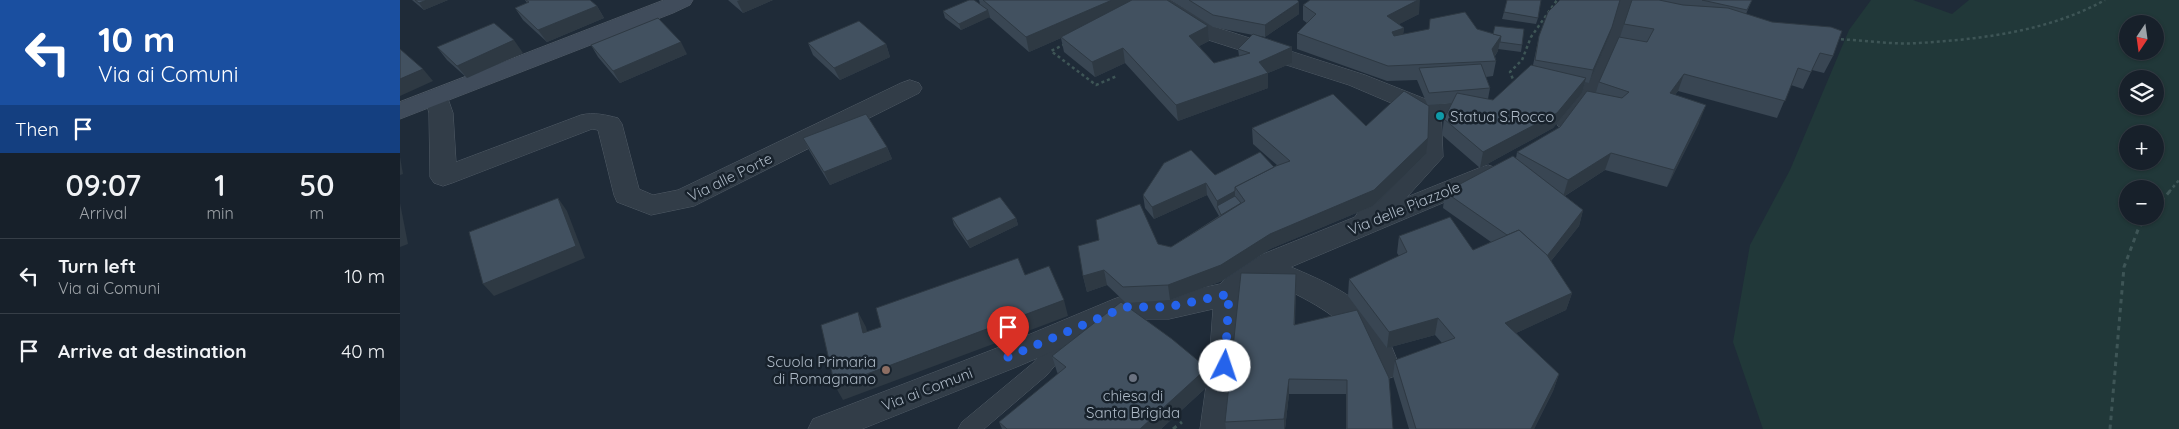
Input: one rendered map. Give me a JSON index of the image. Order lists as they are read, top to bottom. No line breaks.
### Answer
{"streets":{"street":["Via alle Porte","Via delle Piazzole","Via ai Comuni"]},"crossings":[["Via delle Piazzole","Via ai Comuni"]],"places":["Statua S.Rocco","Scuola Primaria di Romagnano","chiesa di Santa Brigida"],"north":"bottom","page":{"turn":["10 m","Via ai Comuni"],"map_buttons":["+","−"],"then":"Then","eta":["09:07","Arrival","1","min","50","m"],"list":[{"name":"Turn left","note":"Via ai Comuni","value":"10 m"},{"name":"Arrive at destination","value":"40 m"}]}}
